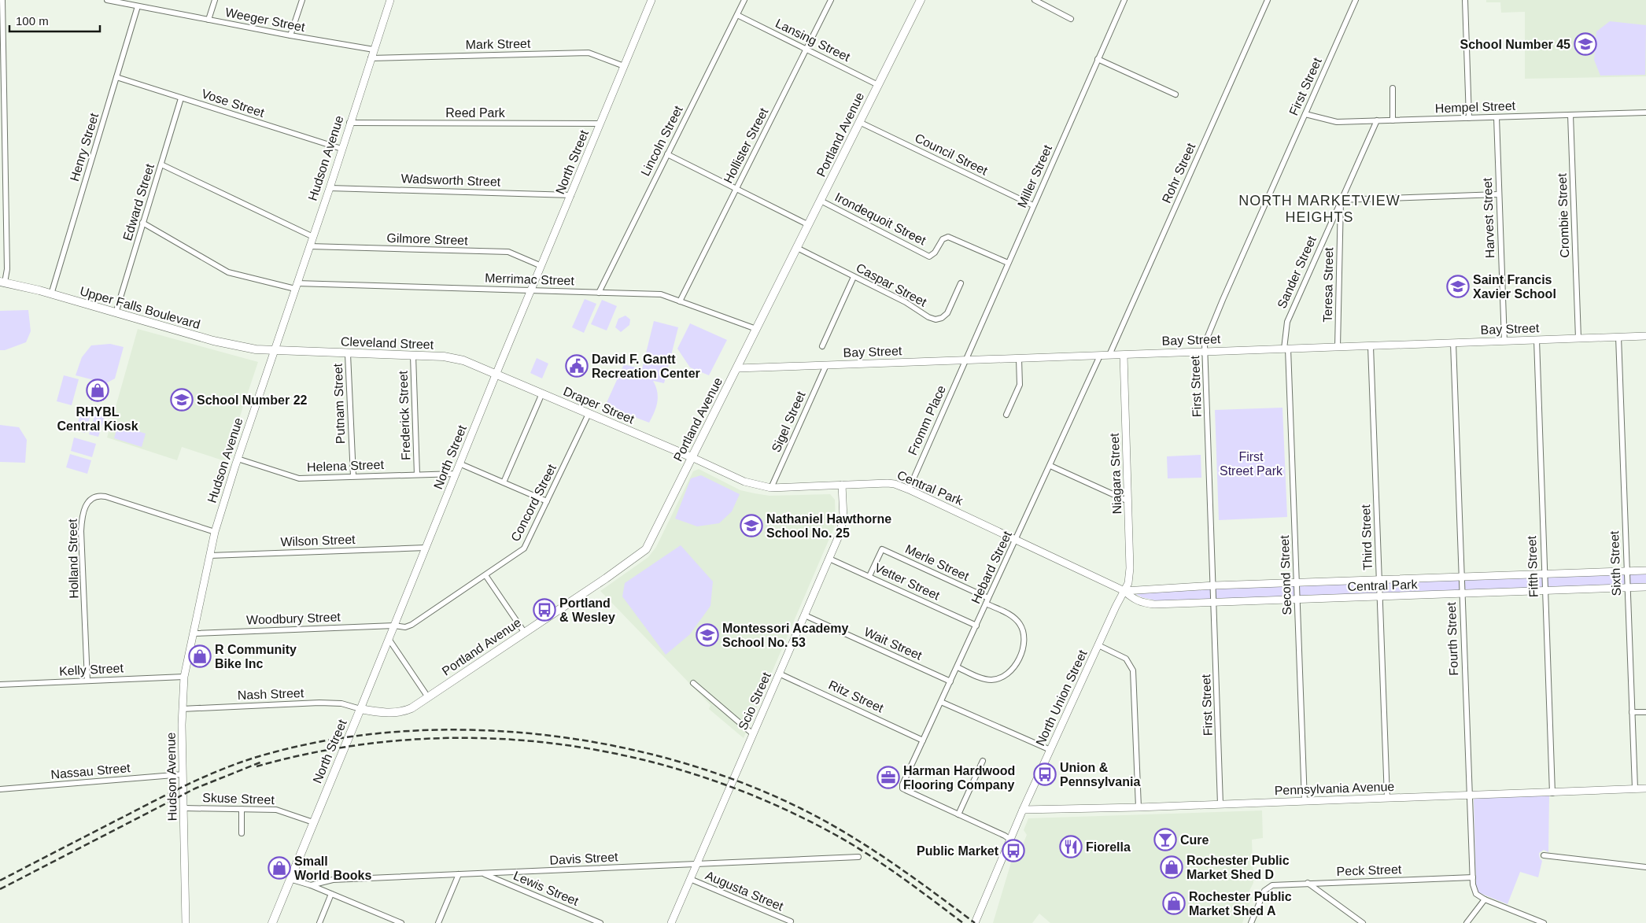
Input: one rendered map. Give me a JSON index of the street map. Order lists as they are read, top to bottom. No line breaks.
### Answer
{"streets":{"main road":["Portland Avenue","North Street","Upper Falls Boulevard","Cleveland Street","Draper Street"],"street":["Weeger Street","Lansing Street","Mark Street","First Street","Vose Street","Hempel Street","Reed Park","Lincoln Street","Hollister Street","Henry Street","Council Street","Hudson Avenue","Rohr Street","Miller Street","Wadsworth Street","Edward Street","Crombie Street","Harvest Street","Irondequoit Street","Gilmore Street","Sander Street","Merrimac Street","Caspar Street","Teresa Street","Bay Street","Putnam Street","Frederick Street","Fromm Place","Sigel Street","Helena Street","Niagara Street","Central Park","Concord Street","Third Street","Wilson Street","Holland Street","Merle Street","Sixth Street","Fifth Street","Hebard Street","Second Street","Vetter Street","Woodbury Street","Fourth Street","Wait Street","Kelly Street","Nash Street","Ritz Street","North Union Street","Scio Street","Nassau Street","Pennsylvania Avenue","Skuse Street","Davis Street","Peck Street","Lewis Street","Augusta Street"]},"crossings":[["Weeger Street","Henry Street"],["Weeger Street","Hudson Avenue"],["Lansing Street","Portland Avenue"],["Lansing Street","Lincoln Street"],["Lansing Street","Hollister Street"],["Mark Street","Hudson Avenue"],["Mark Street","North Street"],["First Street","Hempel Street"],["First Street","Bay Street"],["First Street","Central Park"],["First Street","Pennsylvania Avenue"],["Vose Street","Henry Street"],["Vose Street","Hudson Avenue"],["Vose Street","Edward Street"],["Hempel Street","Crombie Street"],["Hempel Street","Harvest Street"],["Hempel Street","Sander Street"],["Reed Park","Hudson Avenue"],["Reed Park","North Street"],["Portland Avenue","Council Street"],["Portland Avenue","North Street"],["Portland Avenue","Irondequoit Street"],["Portland Avenue","Merrimac Street"],["Portland Avenue","Caspar Street"],["Portland Avenue","Bay Street"],["Portland Avenue","Draper Street"],["Portland Avenue","Central Park"],["Portland Avenue","Nash Street"],["Lincoln Street","Merrimac Street"],["Hollister Street","Merrimac Street"],["Henry Street","Upper Falls Boulevard"],["Council Street","Miller Street"],["Hudson Avenue","Wadsworth Street"],["Hudson Avenue","Gilmore Street"],["Hudson Avenue","Merrimac Street"],["Hudson Avenue","Upper Falls Boulevard"],["Hudson Avenue","Cleveland Street"],["Hudson Avenue","Helena Street"],["Hudson Avenue","Wilson Street"],["Hudson Avenue","Holland Street"],["Hudson Avenue","Woodbury Street"],["Hudson Avenue","Kelly Street"],["Hudson Avenue","Nash Street"],["Hudson Avenue","Nassau Street"],["Hudson Avenue","Skuse Street"],["North Street","Wadsworth Street"],["North Street","Gilmore Street"],["North Street","Merrimac Street"],["North Street","Cleveland Street"],["North Street","Draper Street"],["North Street","Helena Street"],["North Street","Concord Street"],["North Street","Wilson Street"],["North Street","Woodbury Street"],["North Street","Nash Street"],["North Street","Skuse Street"],["Rohr Street","Bay Street"],["Miller Street","Irondequoit Street"],["Miller Street","Bay Street"],["Miller Street","Fromm Place"],["Edward Street","Merrimac Street"],["Edward Street","Upper Falls Boulevard"],["Crombie Street","Bay Street"],["Harvest Street","Bay Street"],["Sander Street","Teresa Street"],["Sander Street","Bay Street"],["Sander Street","Second Street"],["Teresa Street","Bay Street"],["Upper Falls Boulevard","Cleveland Street"],["Bay Street","Fromm Place"],["Bay Street","Sigel Street"],["Bay Street","Niagara Street"],["Bay Street","Third Street"],["Bay Street","Sixth Street"],["Bay Street","Fifth Street"],["Bay Street","Hebard Street"],["Bay Street","Second Street"],["Bay Street","Fourth Street"],["Cleveland Street","Putnam Street"],["Cleveland Street","Draper Street"],["Cleveland Street","Frederick Street"],["Putnam Street","Helena Street"],["Draper Street","Central Park"],["Draper Street","Concord Street"],["Frederick Street","Helena Street"],["Fromm Place","Central Park"],["Sigel Street","Central Park"],["Niagara Street","Central Park"],["Niagara Street","North Union Street"],["Central Park","Third Street"],["Central Park","Sixth Street"],["Central Park","Fifth Street"],["Central Park","Hebard Street"],["Central Park","Second Street"],["Central Park","Fourth Street"],["Central Park","North Union Street"],["Central Park","Scio Street"],["Concord Street","Woodbury Street"],["Third Street","Pennsylvania Avenue"],["Holland Street","Kelly Street"],["Merle Street","Hebard Street"],["Merle Street","Vetter Street"],["Sixth Street","Pennsylvania Avenue"],["Fifth Street","Pennsylvania Avenue"],["Hebard Street","Vetter Street"],["Hebard Street","Wait Street"],["Hebard Street","Ritz Street"],["Second Street","Pennsylvania Avenue"],["Vetter Street","Scio Street"],["Fourth Street","Pennsylvania Avenue"],["Fourth Street","Peck Street"],["Wait Street","Scio Street"],["Ritz Street","Scio Street"],["North Union Street","Pennsylvania Avenue"],["Scio Street","Davis Street"],["Scio Street","Augusta Street"],["Davis Street","Lewis Street"]],"districts":["NORTH MARKETVIEW HEIGHTS"],"parks":["First Street Park"],"places":{"school or university":["School Number 45","Saint Francis Xavier School","School Number 22","Nathaniel Hawthorne School No. 25","Montessori Academy School No. 53"],"public building":["David F. Gantt Recreation Center"],"shop":["RHYBL Central Kiosk","R Community Bike Inc","Rochester Public Market Shed D","Small World Books","Rochester Public Market Shed A"],"bus stop":["Portland & Wesley","Union & Pennsylvania","Public Market"],"office":["Harman Hardwood Flooring Company"],"bar":["Cure"],"restaurant":["Fiorella"]},"scale_bar":"100 m"}
